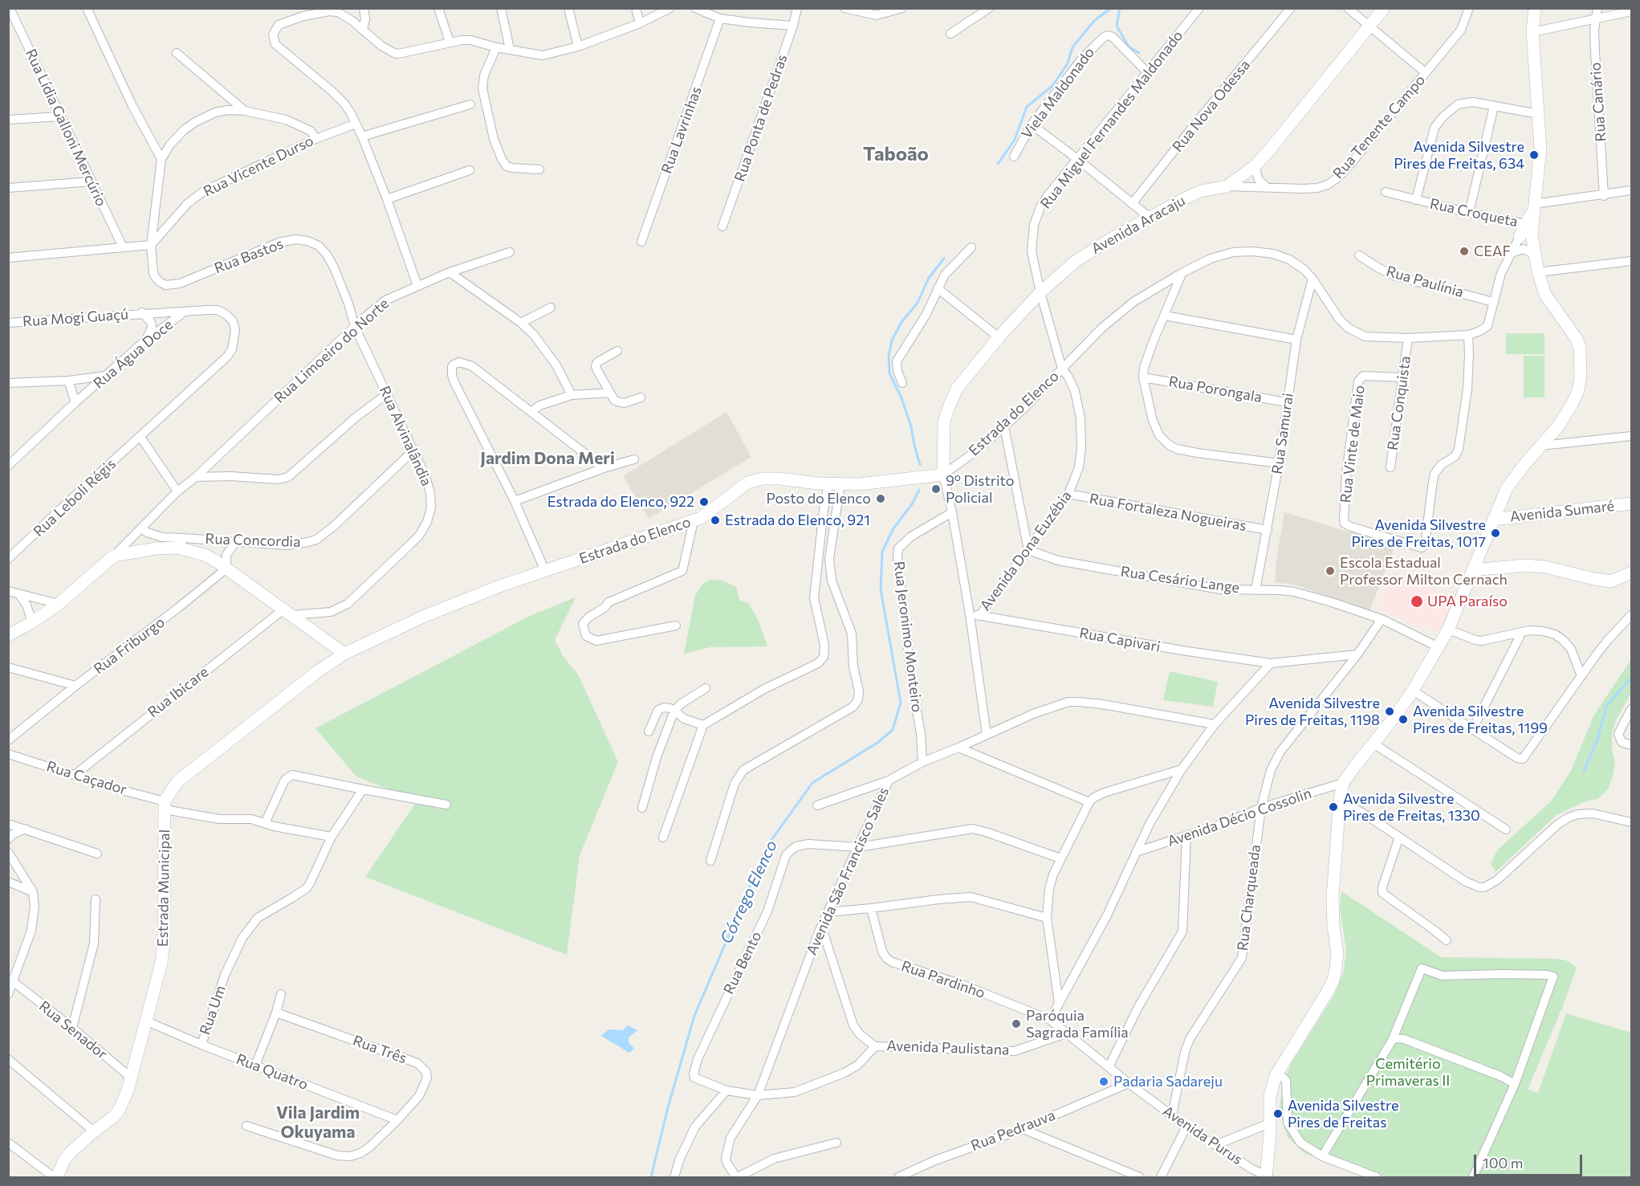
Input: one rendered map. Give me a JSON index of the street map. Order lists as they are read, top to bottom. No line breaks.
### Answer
{"streets":{"street":["Viela Maldonado","Rua Canário","Rua Nova Odessa","Rua Ponta de Pedras","Rua Miguel Fernandes Maldonado","Rua Tenente Campo","Rua Lídia Galloni Mercúrio","Rua Lavrinhas","Rua Vicente Durso","Rua Croqueta","Avenida Aracaju","Rua Bastos","Rua Paulínia","Rua Mogi Guaçú","Rua Limoeiro do Norte","Rua Água Doce","Rua Porongala","Rua Conquista","Estrada do Elenco","Rua Samurai","Rua Alvinalândia","Rua Vinte de Maio","Rua Leboli Régis","Avenida Sumaré","Rua Fortaleza Nogueiras","Rua Concordia","Avenida Dona Euzébia","Rua Cesário Lange","Rua Jeronimo Monteiro","Rua Capivari","Rua Friburgo","Rua Ibicare","Rua Caçador","Avenida Décio Cossolin","Avenida São Francisco Sales","Estrada Municipal","Rua Charqueada","Rua Bento","Rua Pardinho","Rua Um","Rua Senador","Avenida Paulistana","Rua Três","Rua Quatro","Rua Pedrauva","Avenida Purus"]},"crossings":[["Viela Maldonado","Rua Miguel Fernandes Maldonado"],["Rua Miguel Fernandes Maldonado","Avenida Aracaju"],["Rua Miguel Fernandes Maldonado","Avenida Dona Euzébia"],["Rua Tenente Campo","Avenida Aracaju"],["Rua Vicente Durso","Rua Bastos"],["Rua Croqueta","Estrada do Elenco"],["Avenida Aracaju","Estrada do Elenco"],["Avenida Aracaju","Avenida Dona Euzébia"],["Rua Bastos","Rua Limoeiro do Norte"],["Rua Bastos","Rua Alvinalândia"],["Rua Paulínia","Estrada do Elenco"],["Rua Mogi Guaçú","Rua Água Doce"],["Rua Limoeiro do Norte","Rua Alvinalândia"],["Rua Água Doce","Rua Leboli Régis"],["Rua Porongala","Rua Samurai"],["Rua Conquista","Estrada do Elenco"],["Rua Conquista","Rua Vinte de Maio"],["Estrada do Elenco","Rua Samurai"],["Estrada do Elenco","Rua Vinte de Maio"],["Estrada do Elenco","Avenida Dona Euzébia"],["Rua Samurai","Rua Fortaleza Nogueiras"],["Rua Samurai","Rua Cesário Lange"],["Rua Alvinalândia","Rua Concordia"],["Rua Alvinalândia","Rua Ibicare"],["Rua Fortaleza Nogueiras","Avenida Dona Euzébia"],["Avenida Dona Euzébia","Rua Cesário Lange"],["Avenida Dona Euzébia","Rua Capivari"],["Rua Cesário Lange","Rua Charqueada"],["Rua Jeronimo Monteiro","Avenida São Francisco Sales"],["Rua Capivari","Rua Charqueada"],["Rua Ibicare","Rua Caçador"],["Rua Caçador","Estrada Municipal"],["Rua Caçador","Rua Um"],["Avenida Décio Cossolin","Rua Charqueada"],["Avenida São Francisco Sales","Rua Bento"],["Avenida São Francisco Sales","Avenida Paulistana"],["Estrada Municipal","Rua Senador"],["Estrada Municipal","Rua Quatro"],["Rua Charqueada","Avenida Purus"],["Rua Bento","Avenida Paulistana"],["Rua Pardinho","Avenida Purus"],["Rua Um","Rua Quatro"],["Avenida Paulistana","Avenida Purus"],["Rua Três","Rua Quatro"],["Rua Pedrauva","Avenida Purus"]],"districts":["Taboão","Jardim Dona Meri","Vila Jardim Okuyama"],"water":["Córrego Elenco"],"parks":["Cemitério Primaveras II"],"places":["Avenida Silvestre Pires de Freitas, 634","CEAF","9º Distrito Policial","Posto do Elenco","Estrada do Elenco, 922","Estrada do Elenco, 921","Avenida Silvestre Pires de Freitas, 1017","Escola Estadual Professor Milton Cernach","UPA Paraíso","Avenida Silvestre Pires de Freitas, 1198","Avenida Silvestre Pires de Freitas, 1199","Avenida Silvestre Pires de Freitas, 1330","Paróquia Sagrada Família","Padaria Sadareju","Avenida Silvestre Pires de Freitas"],"scale_bar":"100 m"}
